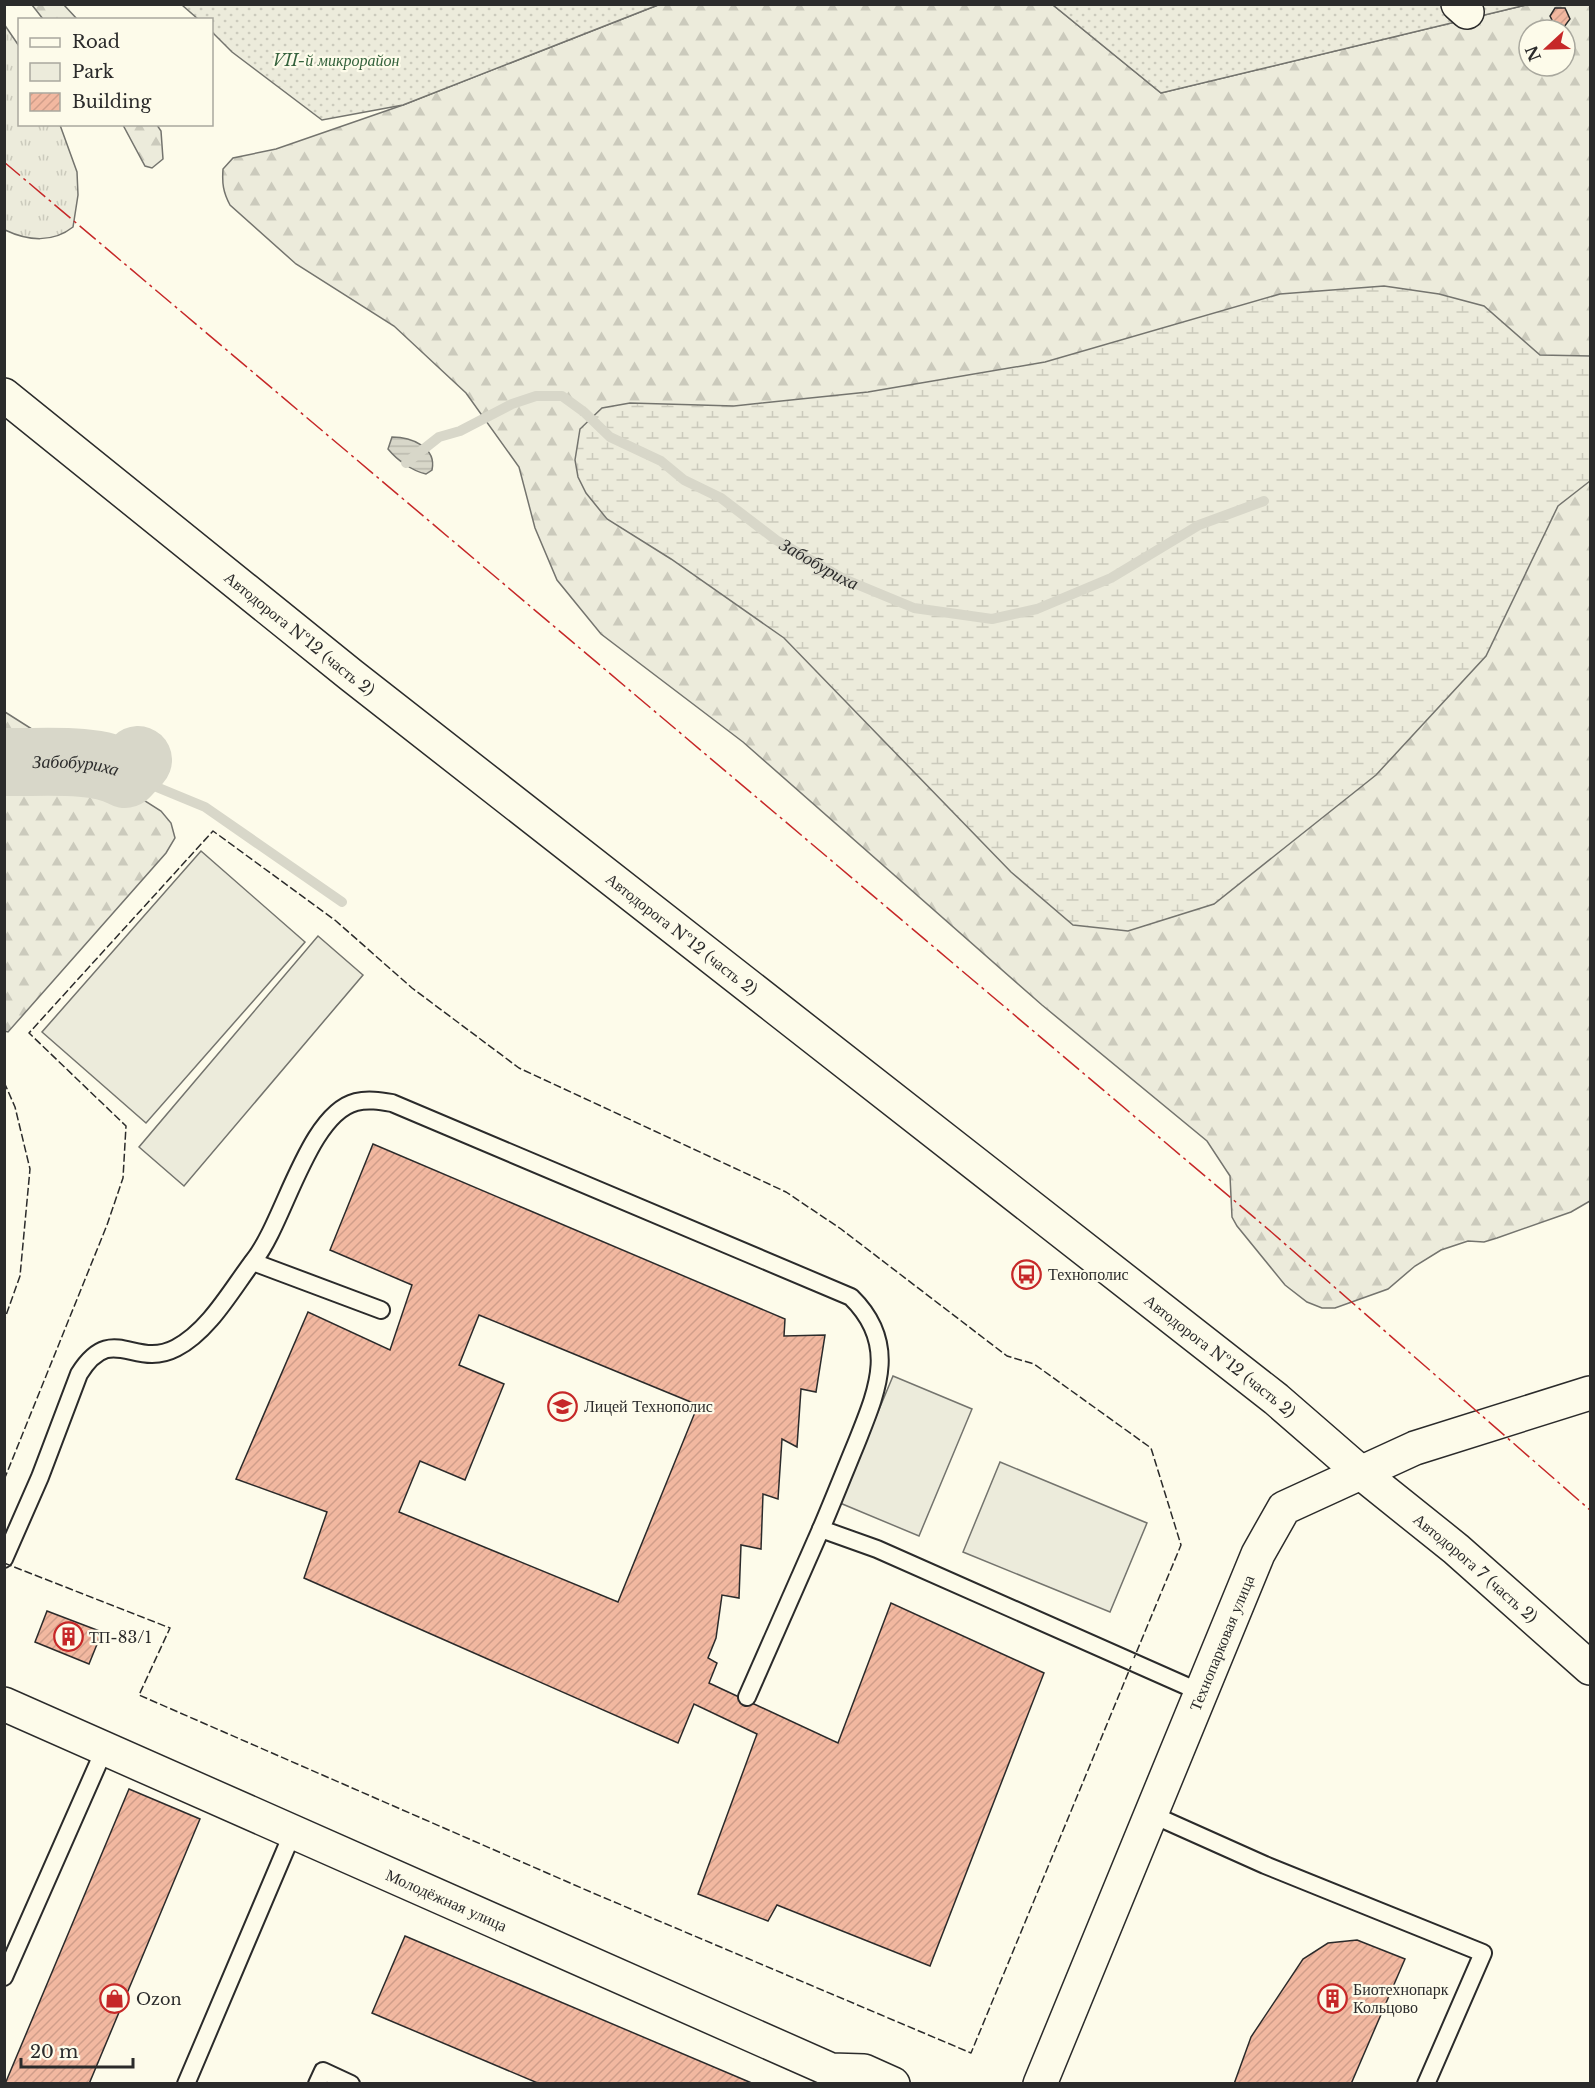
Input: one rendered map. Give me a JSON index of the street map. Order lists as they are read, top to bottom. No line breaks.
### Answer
{"streets":{"street":["Автодорога №12 (часть 2)","Автодорога 7 (часть 2)","Технопарковая улица","Молодёжная улица"]},"crossings":[["Автодорога №12 (часть 2)","Автодорога 7 (часть 2)"],["Автодорога №12 (часть 2)","Технопарковая улица"],["Автодорога 7 (часть 2)","Технопарковая улица"]],"water":["Забобуриха"],"parks":["VII-й микрорайон"],"places":{"bus stop":["Технополис"],"school or university":["Лицей Технополис"],"building":["ТП-83/1","Биотехнопарк Кольцово"],"shop":["Ozon"]},"legend":["Road","Park","Building"],"scale_bar":"20 m","north":"left"}
